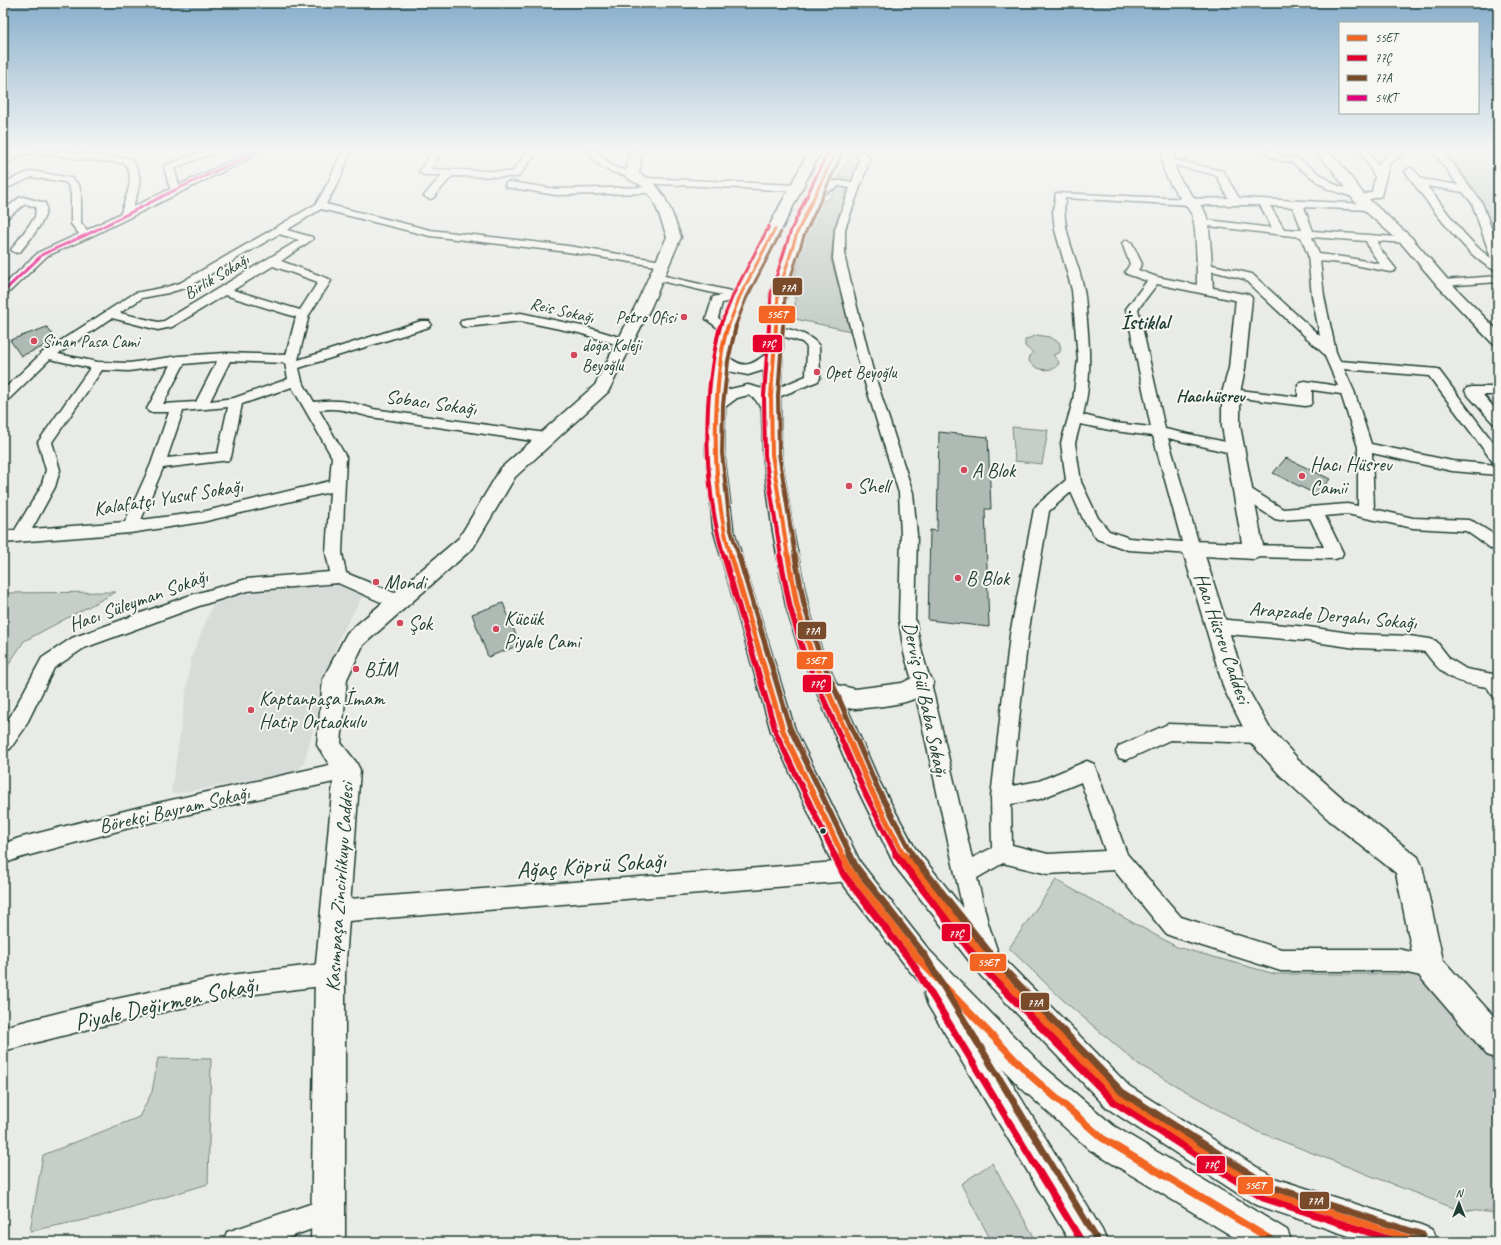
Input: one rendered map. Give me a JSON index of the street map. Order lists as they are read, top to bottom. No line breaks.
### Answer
{"streets":{"main road":["Hacı Hüsrev Caddesi","Kasımpaşa Zincirlikuyu Caddesi"],"street":["Birlik Sokağı","Reis Sokağı","Sobacı Sokağı","Kalafatçı Yusuf Sokağı","Hacı Süleyman Sokağı","Arapzade Dergahı Sokağı","Derviş Gül Baba Sokağı","Börekçi Bayram Sokağı","Ağaç Köprü Sokağı","Piyale Değirmen Sokağı"]},"crossings":[["Reis Sokağı","Kasımpaşa Zincirlikuyu Caddesi"],["Sobacı Sokağı","Kasımpaşa Zincirlikuyu Caddesi"],["Arapzade Dergahı Sokağı","Hacı Hüsrev Caddesi"],["Börekçi Bayram Sokağı","Kasımpaşa Zincirlikuyu Caddesi"],["Ağaç Köprü Sokağı","Kasımpaşa Zincirlikuyu Caddesi"],["Kasımpaşa Zincirlikuyu Caddesi","Piyale Değirmen Sokağı"]],"districts":["İstiklal","Hacıhüsrev"],"places":["Petro Ofisi","Sinan Pasa Cami","doğa Koleji Beyoğlu","Opet Beyoğlu","A Blok","Hacı Hüsrev Camii","Shell","B Blok","Mondi","Şok","Kücük Piyale Cami","BİM","Kaptanpaşa İmam Hatip Ortaokulu"],"lines":["transit line 55ET","transit line 77Ç","transit line 77A","transit line 54KT"],"legend":["55ET","77Ç","77A","54KT"],"north":"top"}
